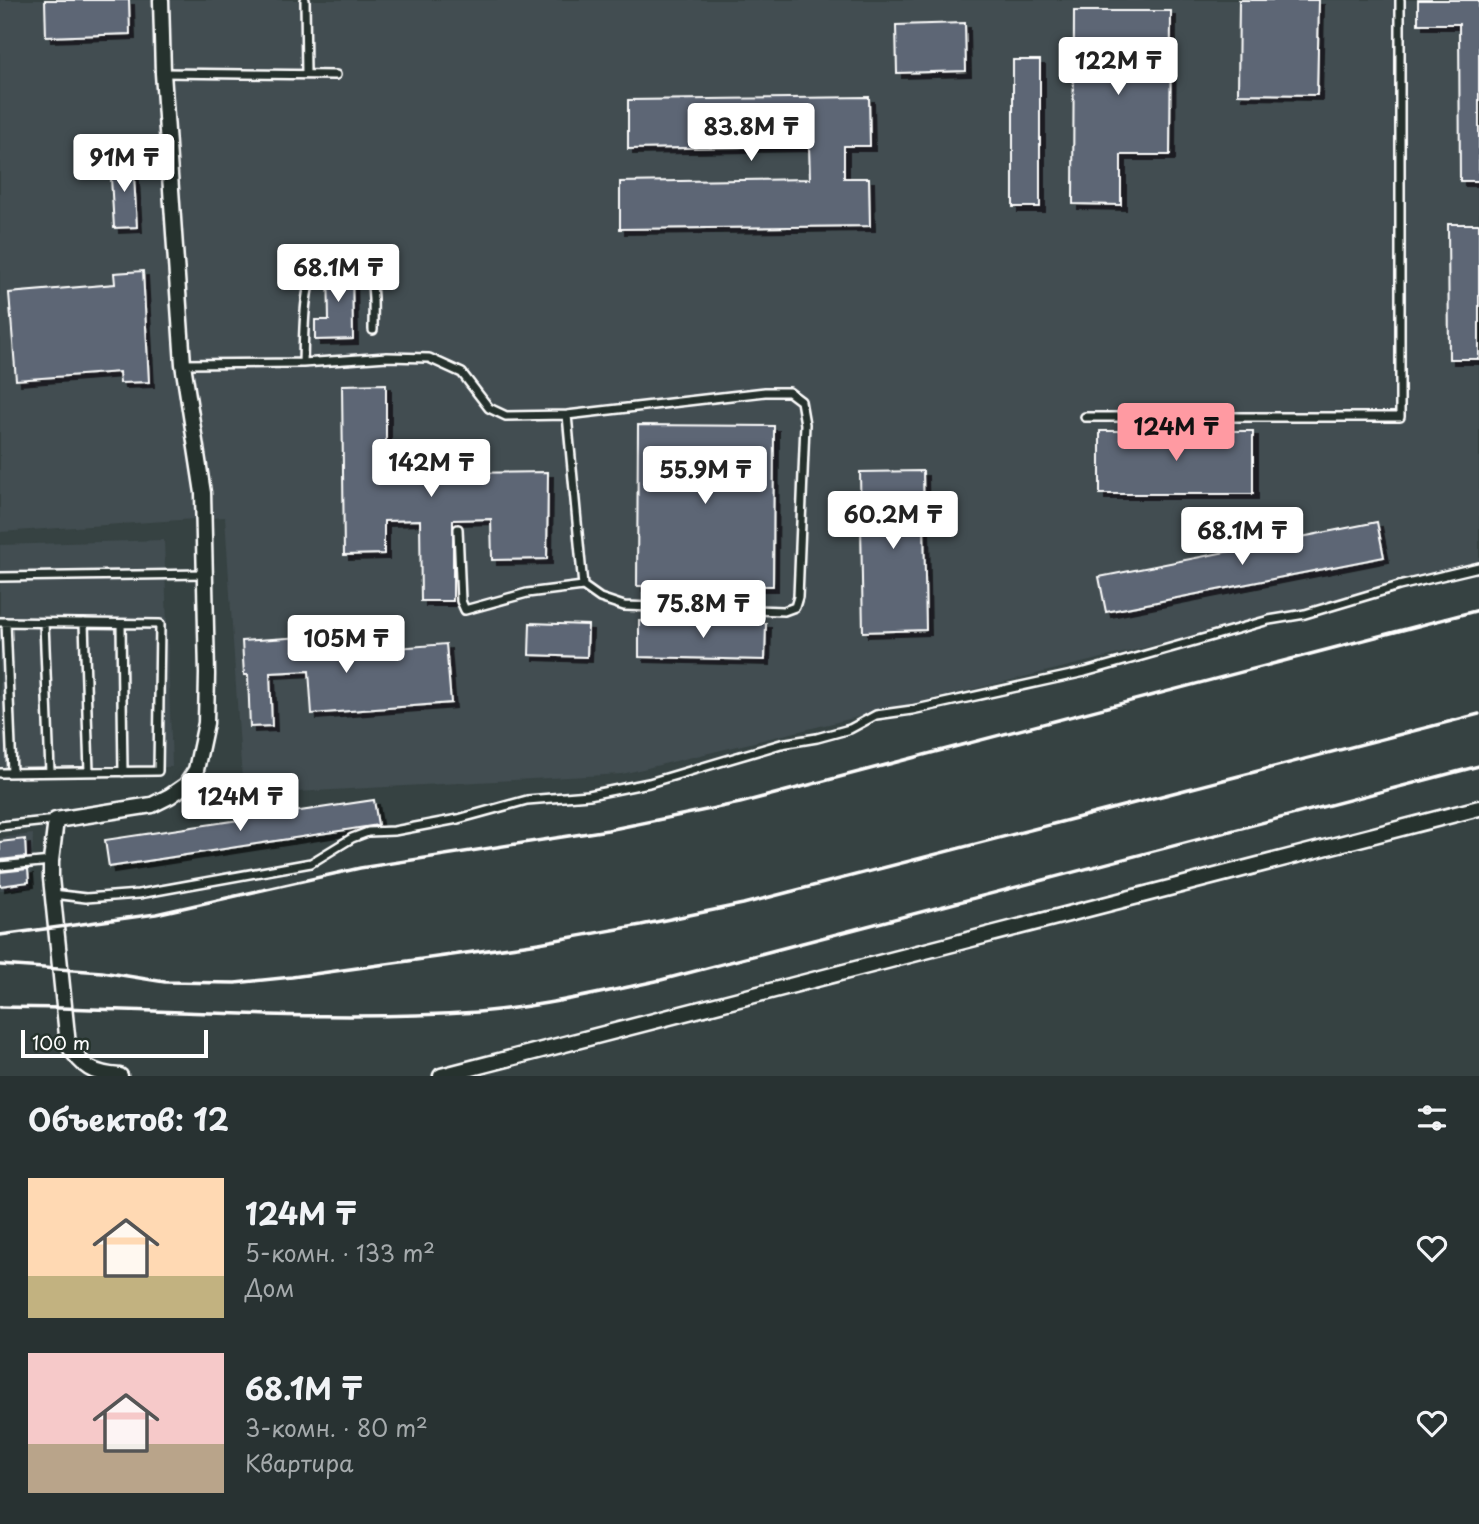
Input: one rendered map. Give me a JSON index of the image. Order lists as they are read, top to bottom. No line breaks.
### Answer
{"scale_bar":"100 m","page":{"price":["122M ₸","83.8M ₸","91M ₸","68.1M ₸","124M ₸","142M ₸","55.9M ₸","60.2M ₸","68.1M ₸","75.8M ₸","105M ₸","124M ₸"],"scale":"100 m","heading":"Объектов: 12","list":[{"name":"124M ₸","note":"5-комн. · 133 m² · Дом"},{"name":"68.1M ₸","note":"3-комн. · 80 m² · Квартира"}]}}
